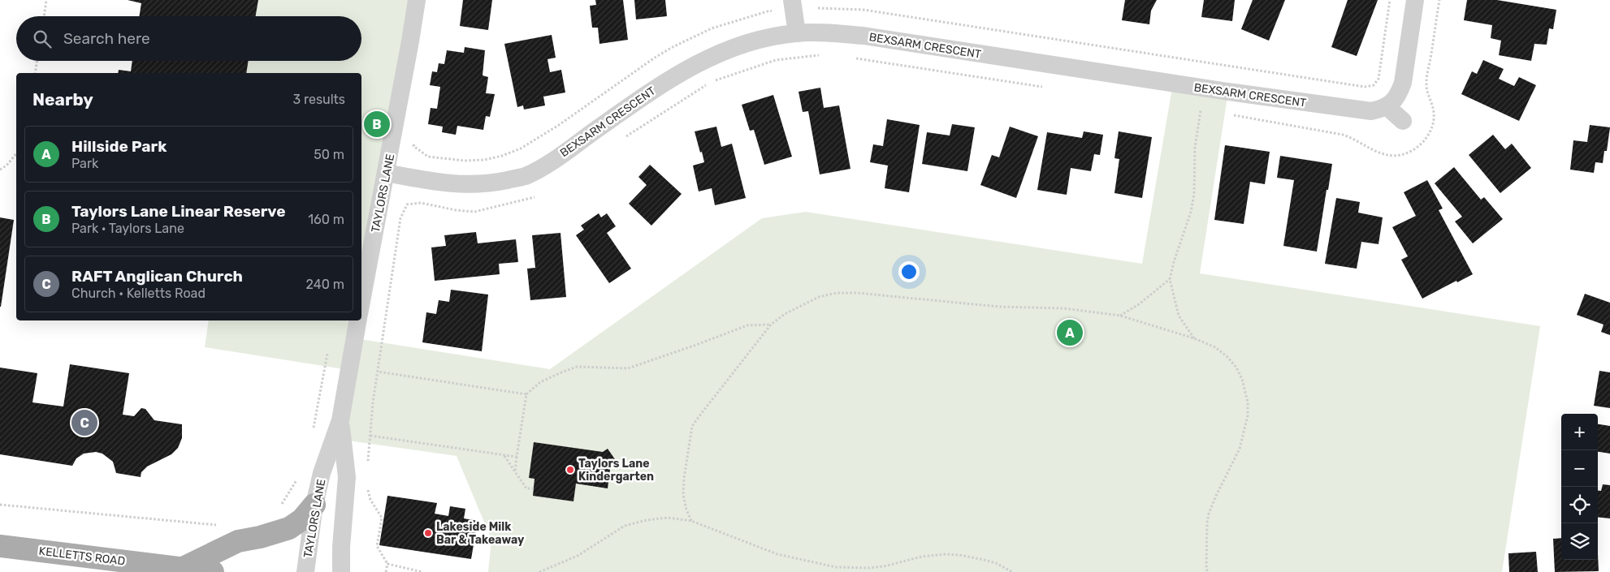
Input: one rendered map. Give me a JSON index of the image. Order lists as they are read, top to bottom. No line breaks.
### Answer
{"streets":{"main road":["KELLETTS ROAD"],"street":["BEXSARM CRESCENT","TAYLORS LANE"]},"crossings":[["BEXSARM CRESCENT","TAYLORS LANE"]],"places":["Taylors Lane Kindergarten","Lakeside Milk Bar & Takeaway"],"page":{"search":"Search here","heading":["Nearby","3 results"],"pins":["B","A","C"],"list":[{"mark":"A","name":"Hillside Park","note":"Park","value":"50 m"},{"mark":"B","name":"Taylors Lane Linear Reserve","note":"Park · Taylors Lane","value":"160 m"},{"mark":"C","name":"RAFT Anglican Church","note":"Church · Kelletts Road","value":"240 m"}],"map_buttons":["+","−"]}}
